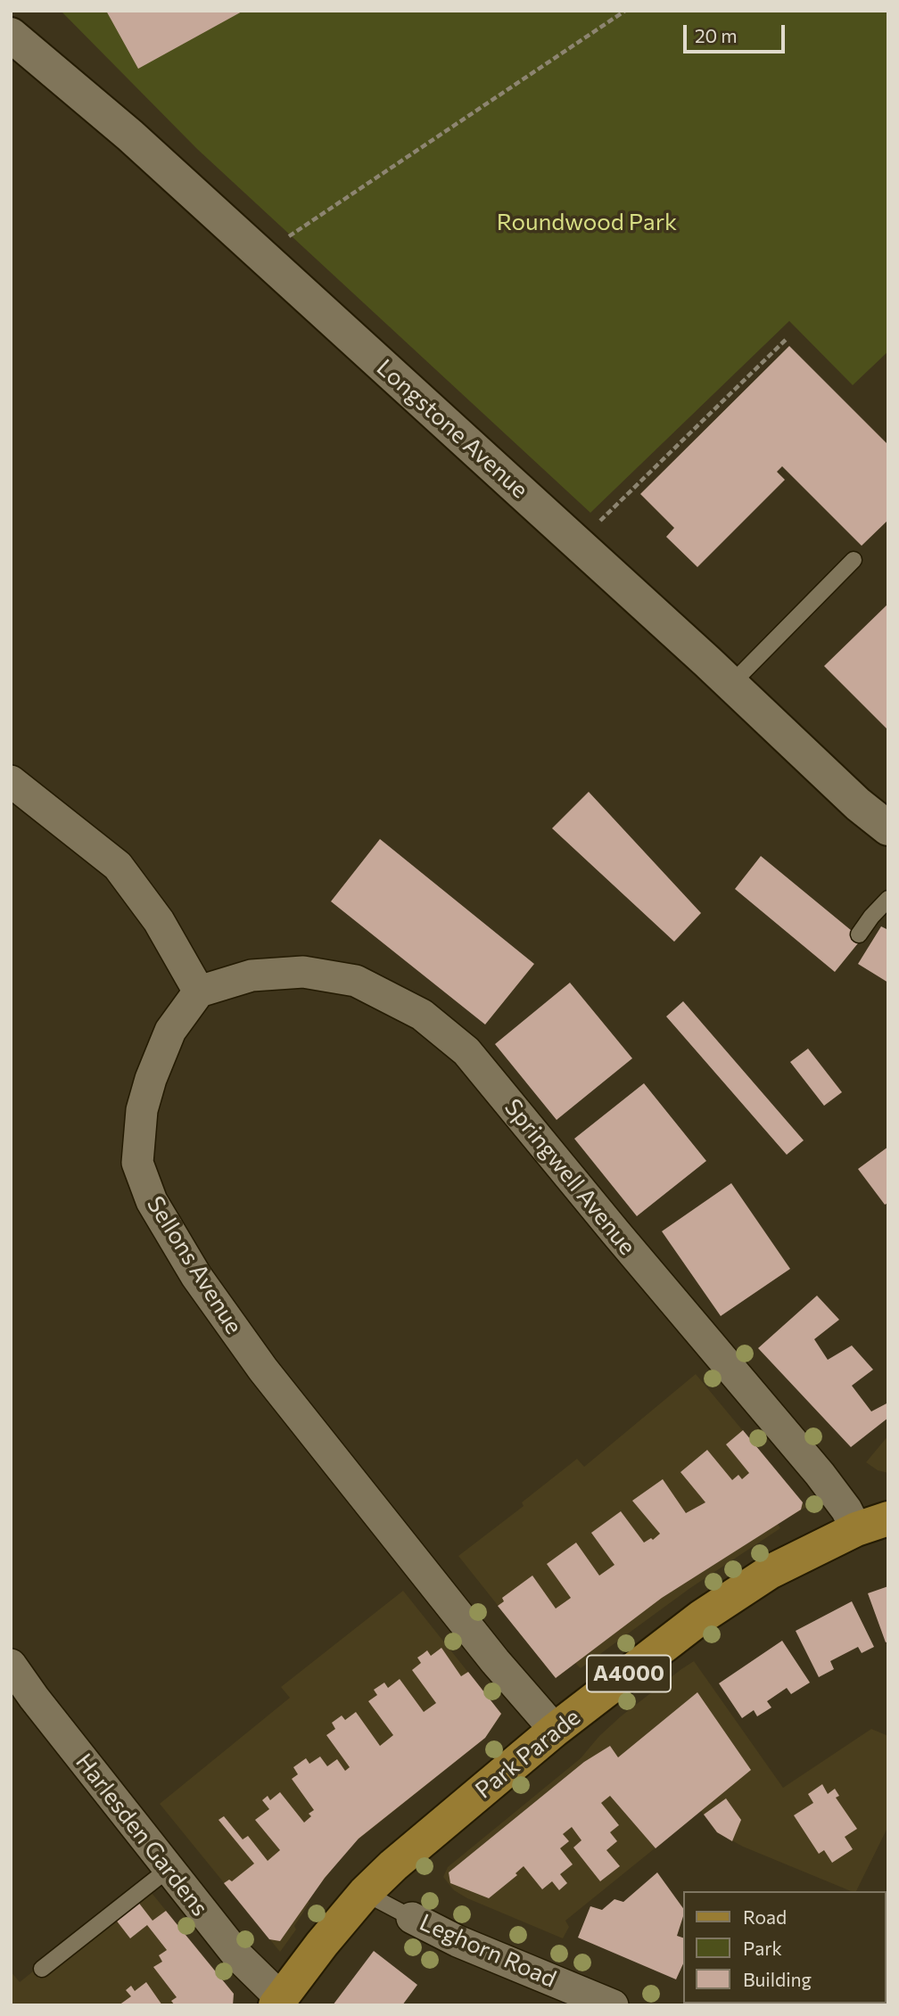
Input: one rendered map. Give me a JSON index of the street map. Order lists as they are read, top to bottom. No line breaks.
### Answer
{"streets":{"main road":["A4000","Park Parade"],"street":["Longstone Avenue","Springwell Avenue","Sellons Avenue","Harlesden Gardens","Leghorn Road"]},"crossings":[["Springwell Avenue","Sellons Avenue"],["Springwell Avenue","Park Parade"],["Sellons Avenue","Park Parade"],["Park Parade","Harlesden Gardens"],["Park Parade","Leghorn Road"]],"parks":["Roundwood Park"],"legend":["Road","Park","Building"],"scale_bar":"20 m"}
